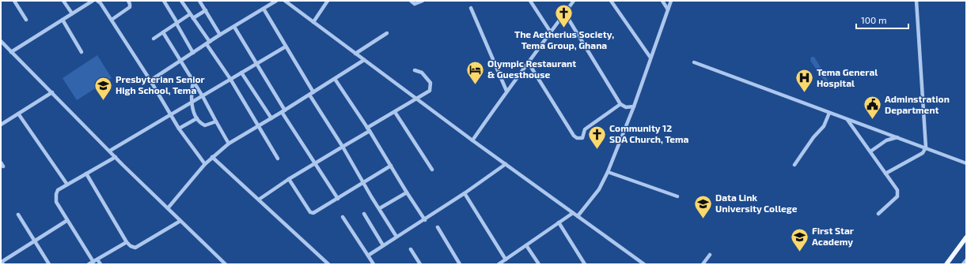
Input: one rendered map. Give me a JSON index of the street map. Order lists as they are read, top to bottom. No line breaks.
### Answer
{"places":{"church":["The Aetherius Society, Tema Group, Ghana","Community 12 SDA Church, Tema"],"hotel":["Olympic Restaurant & Guesthouse"],"hospital":["Tema General Hospital"],"school or university":["Presbyterian Senior High School, Tema","Data Link University College","First Star Academy"],"public building":["Adminstration Department"]},"scale_bar":"100 m"}
